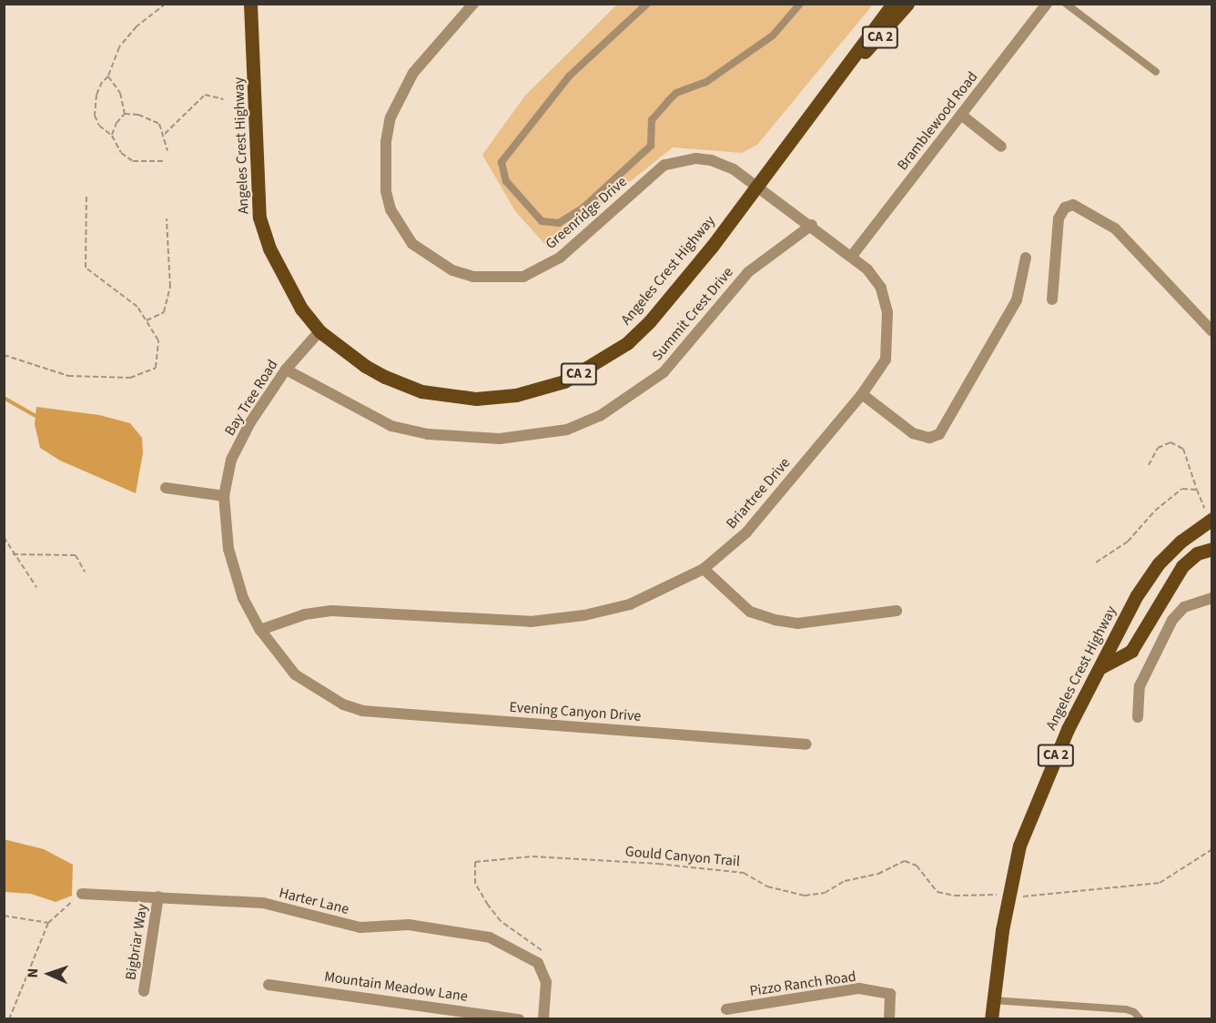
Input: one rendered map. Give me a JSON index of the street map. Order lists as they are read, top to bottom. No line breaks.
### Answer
{"streets":{"main road":["CA 2","Angeles Crest Highway"],"street":["Bramblewood Road","Greenridge Drive","Summit Crest Drive","Bay Tree Road","Briartree Drive","Evening Canyon Drive","Harter Lane","Bigbriar Way","Pizzo Ranch Road","Mountain Meadow Lane"],"path":["Gould Canyon Trail"]},"crossings":[["Bramblewood Road","Briartree Drive"],["Angeles Crest Highway","Greenridge Drive"],["Angeles Crest Highway","Bay Tree Road"],["Angeles Crest Highway","Briartree Drive"],["Greenridge Drive","Briartree Drive"],["Summit Crest Drive","Bay Tree Road"],["Summit Crest Drive","Briartree Drive"],["Bay Tree Road","Briartree Drive"],["Bay Tree Road","Evening Canyon Drive"],["Gould Canyon Trail","Harter Lane"],["Harter Lane","Bigbriar Way"]],"north":"left"}
